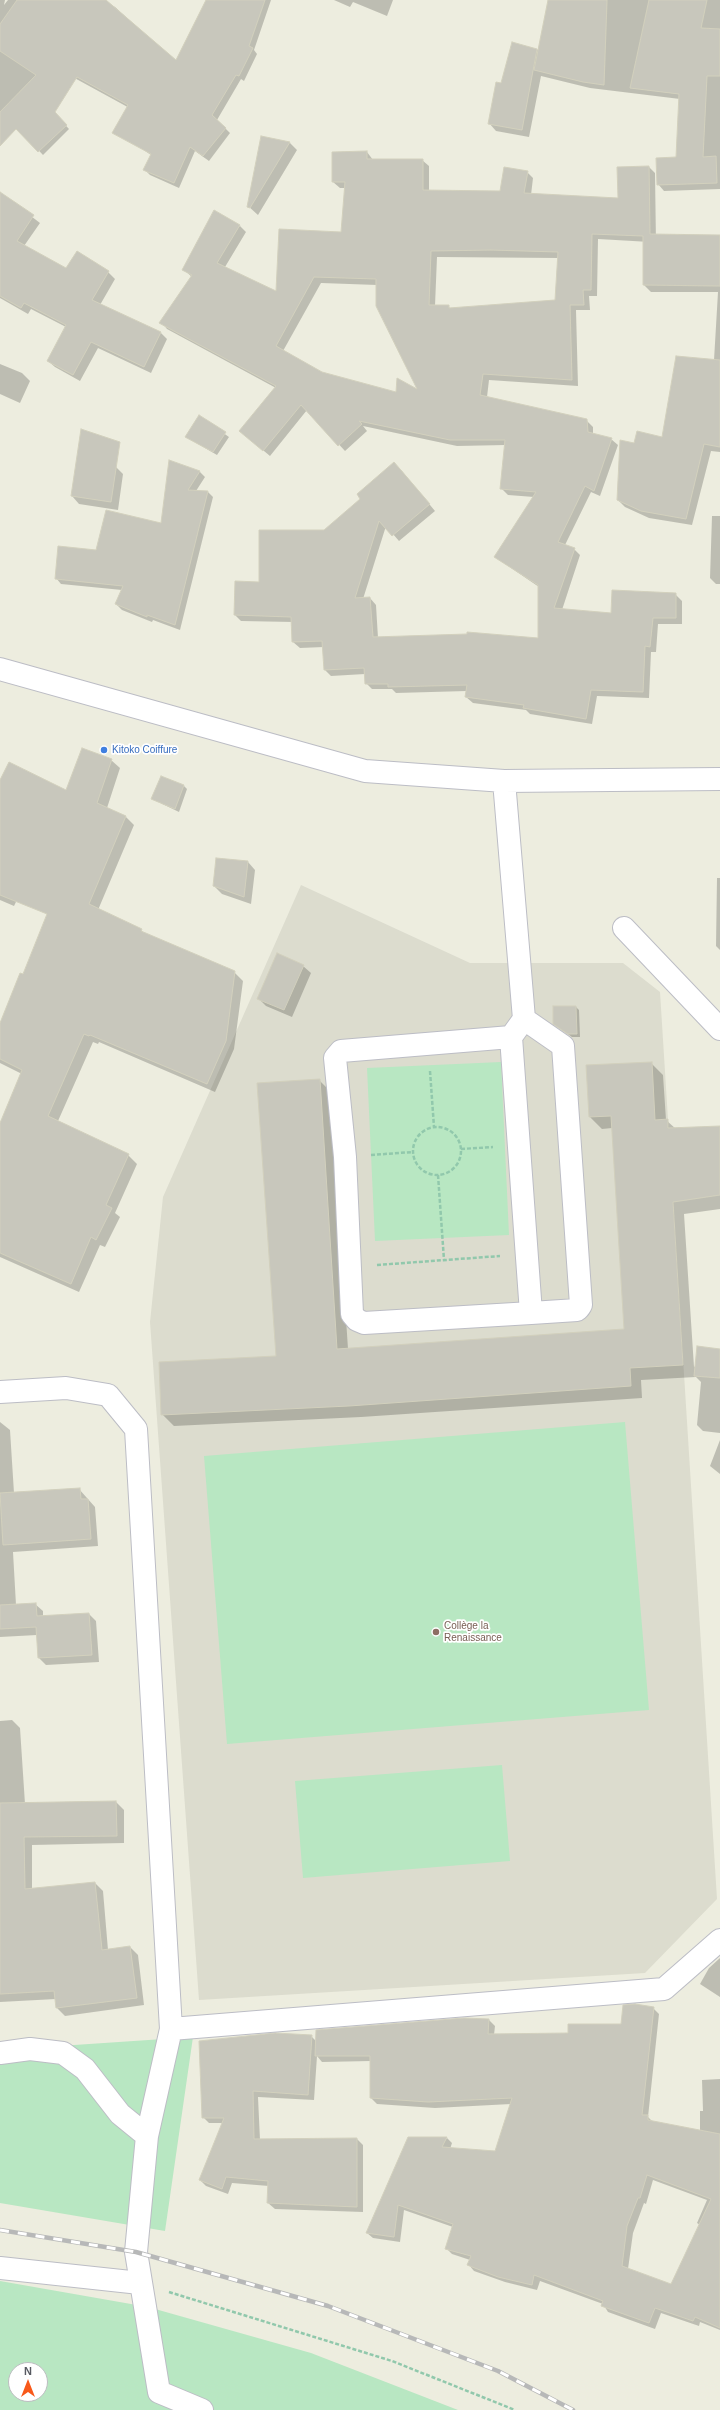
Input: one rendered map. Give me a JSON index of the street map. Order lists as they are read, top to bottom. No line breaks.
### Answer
{"places":["Kitoko Coiffure","Collège la Renaissance"],"north":"top"}
